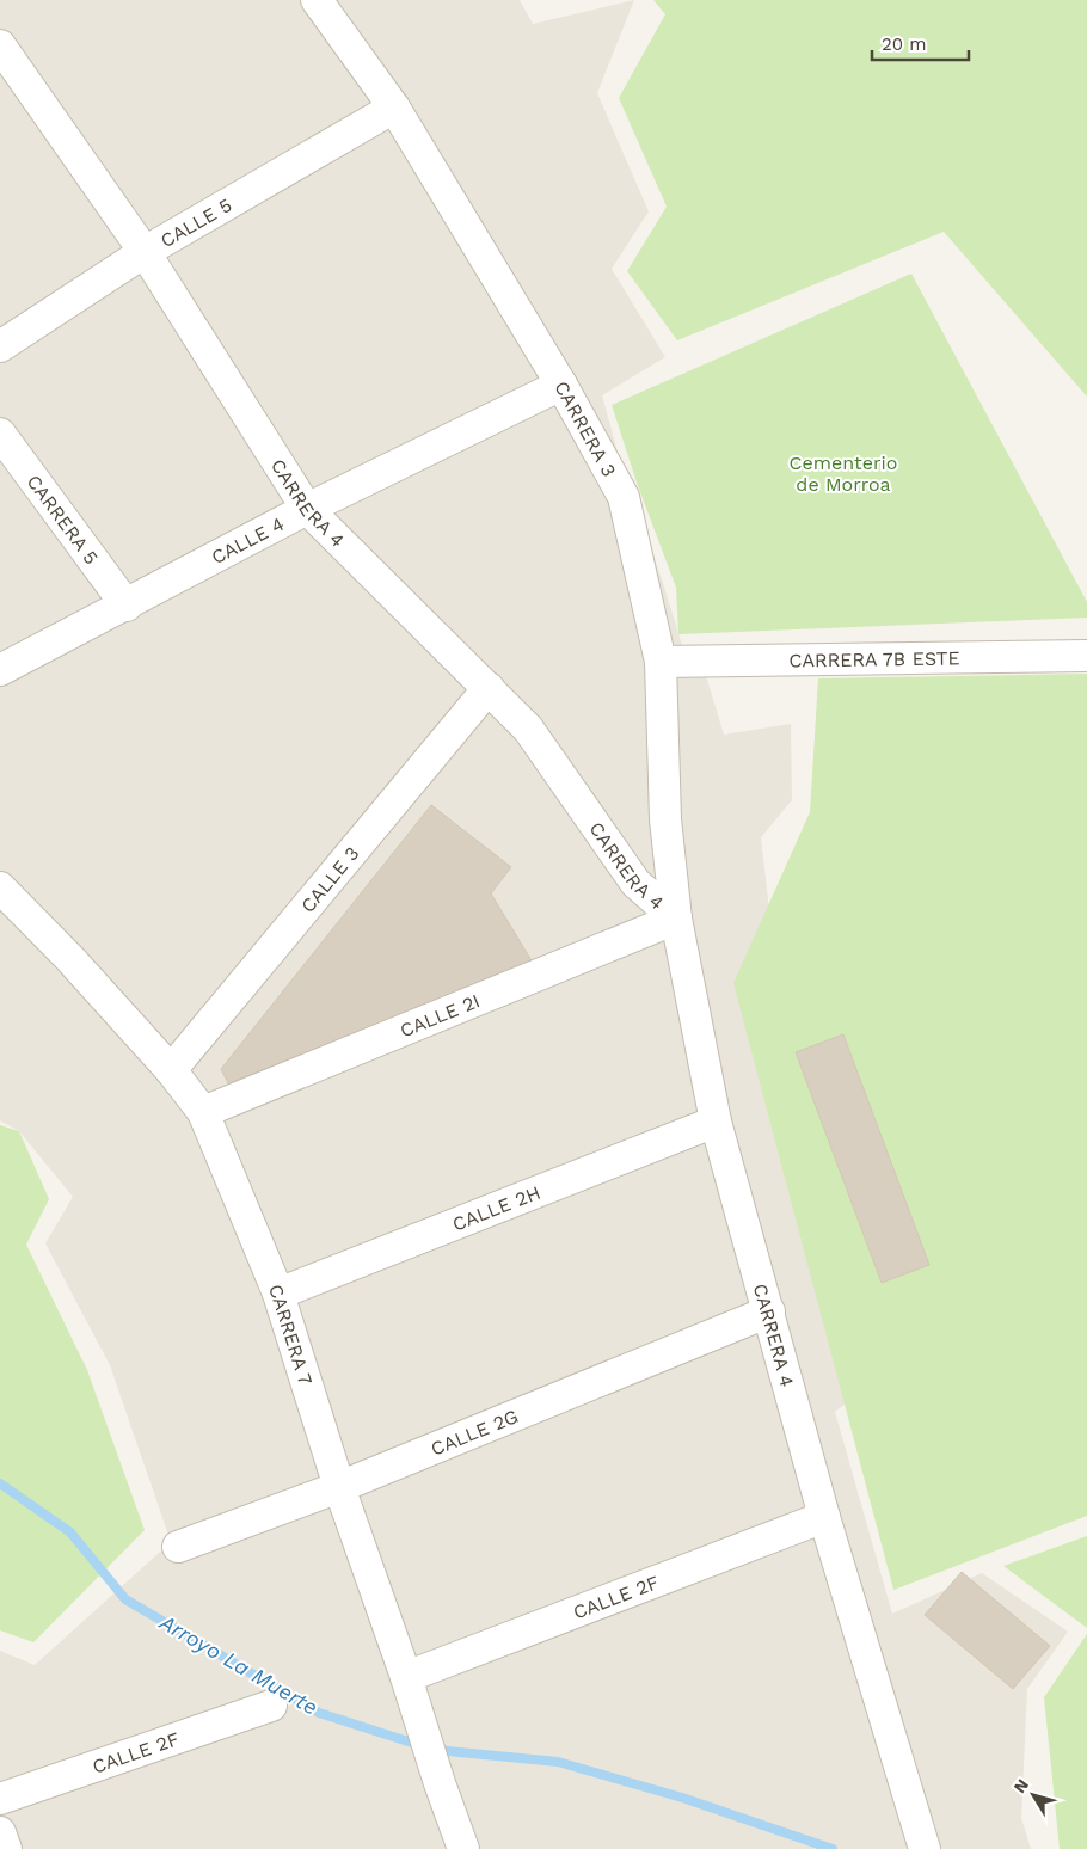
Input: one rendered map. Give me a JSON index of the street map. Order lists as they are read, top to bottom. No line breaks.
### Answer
{"streets":{"street":["CALLE 5","CARRERA 3","CARRERA 4","CARRERA 5","CALLE 4","CARRERA 7B ESTE","CALLE 3","CALLE 2I","CALLE 2H","CARRERA 7","CALLE 2G","CALLE 2F"]},"crossings":[["CALLE 5","CARRERA 3"],["CALLE 5","CARRERA 4"],["CARRERA 3","CARRERA 4"],["CARRERA 3","CALLE 4"],["CARRERA 3","CARRERA 7B ESTE"],["CARRERA 3","CALLE 2I"],["CARRERA 4","CALLE 4"],["CARRERA 4","CALLE 3"],["CARRERA 4","CALLE 2I"],["CARRERA 4","CALLE 2H"],["CARRERA 4","CALLE 2G"],["CARRERA 4","CALLE 2F"],["CARRERA 5","CALLE 4"],["CALLE 3","CARRERA 7"],["CALLE 2I","CARRERA 7"],["CALLE 2H","CARRERA 7"],["CARRERA 7","CALLE 2G"],["CARRERA 7","CALLE 2F"]],"water":["Arroyo La Muerte"],"parks":["Cementerio de Morroa"],"scale_bar":"20 m","north":"top left"}
